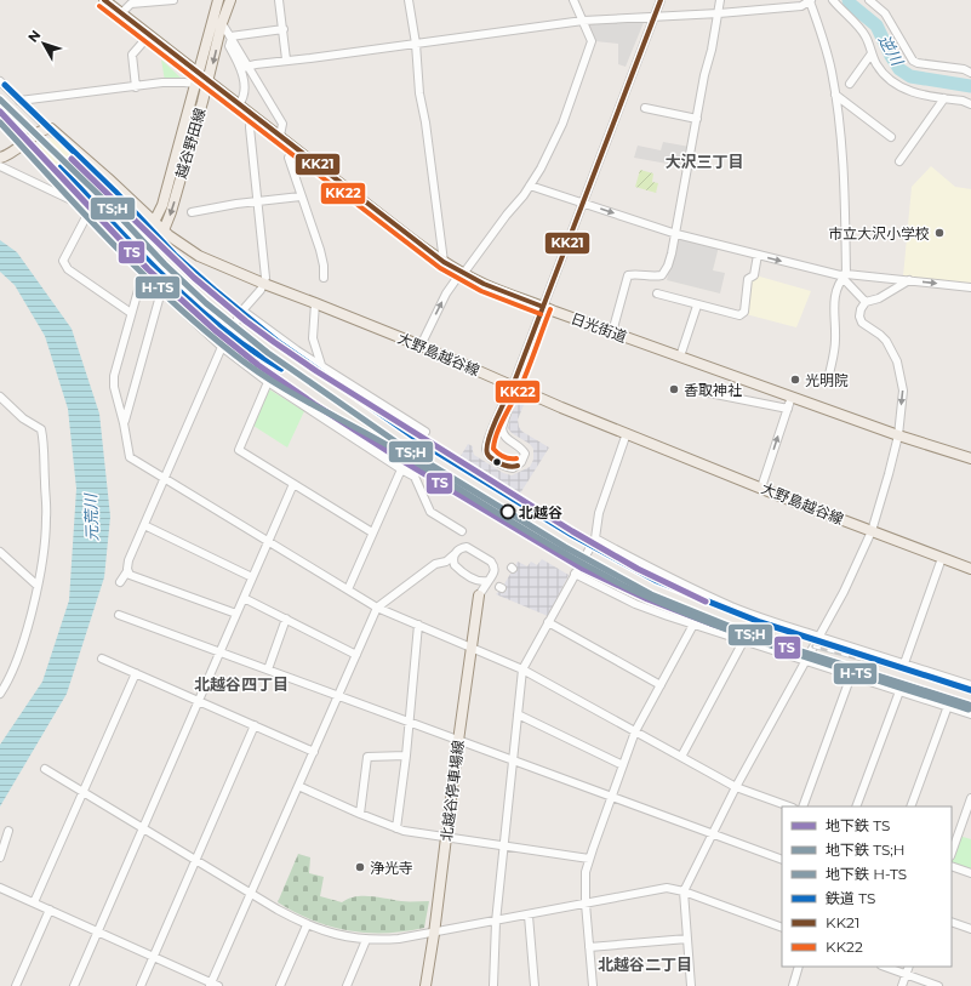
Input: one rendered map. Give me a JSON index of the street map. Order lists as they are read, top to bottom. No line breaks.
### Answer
{"streets":{"main road":["越谷野田線","日光街道","大野島越谷線","北越谷停車場線"]},"crossings":[["越谷野田線","日光街道"],["越谷野田線","大野島越谷線"]],"districts":["大沢三丁目","北越谷四丁目","北越谷二丁目"],"water":["逆川","元荒川"],"places":["市立大沢小学校","光明院","香取神社","北越谷","浄光寺"],"lines":["transit line KK21","transit line KK22","rail line TS","metro line TS;H","metro line TS","metro line H-TS"],"legend":["地下鉄 TS","地下鉄 TS;H","地下鉄 H-TS","鉄道 TS","KK21","KK22"],"north":"top left"}
